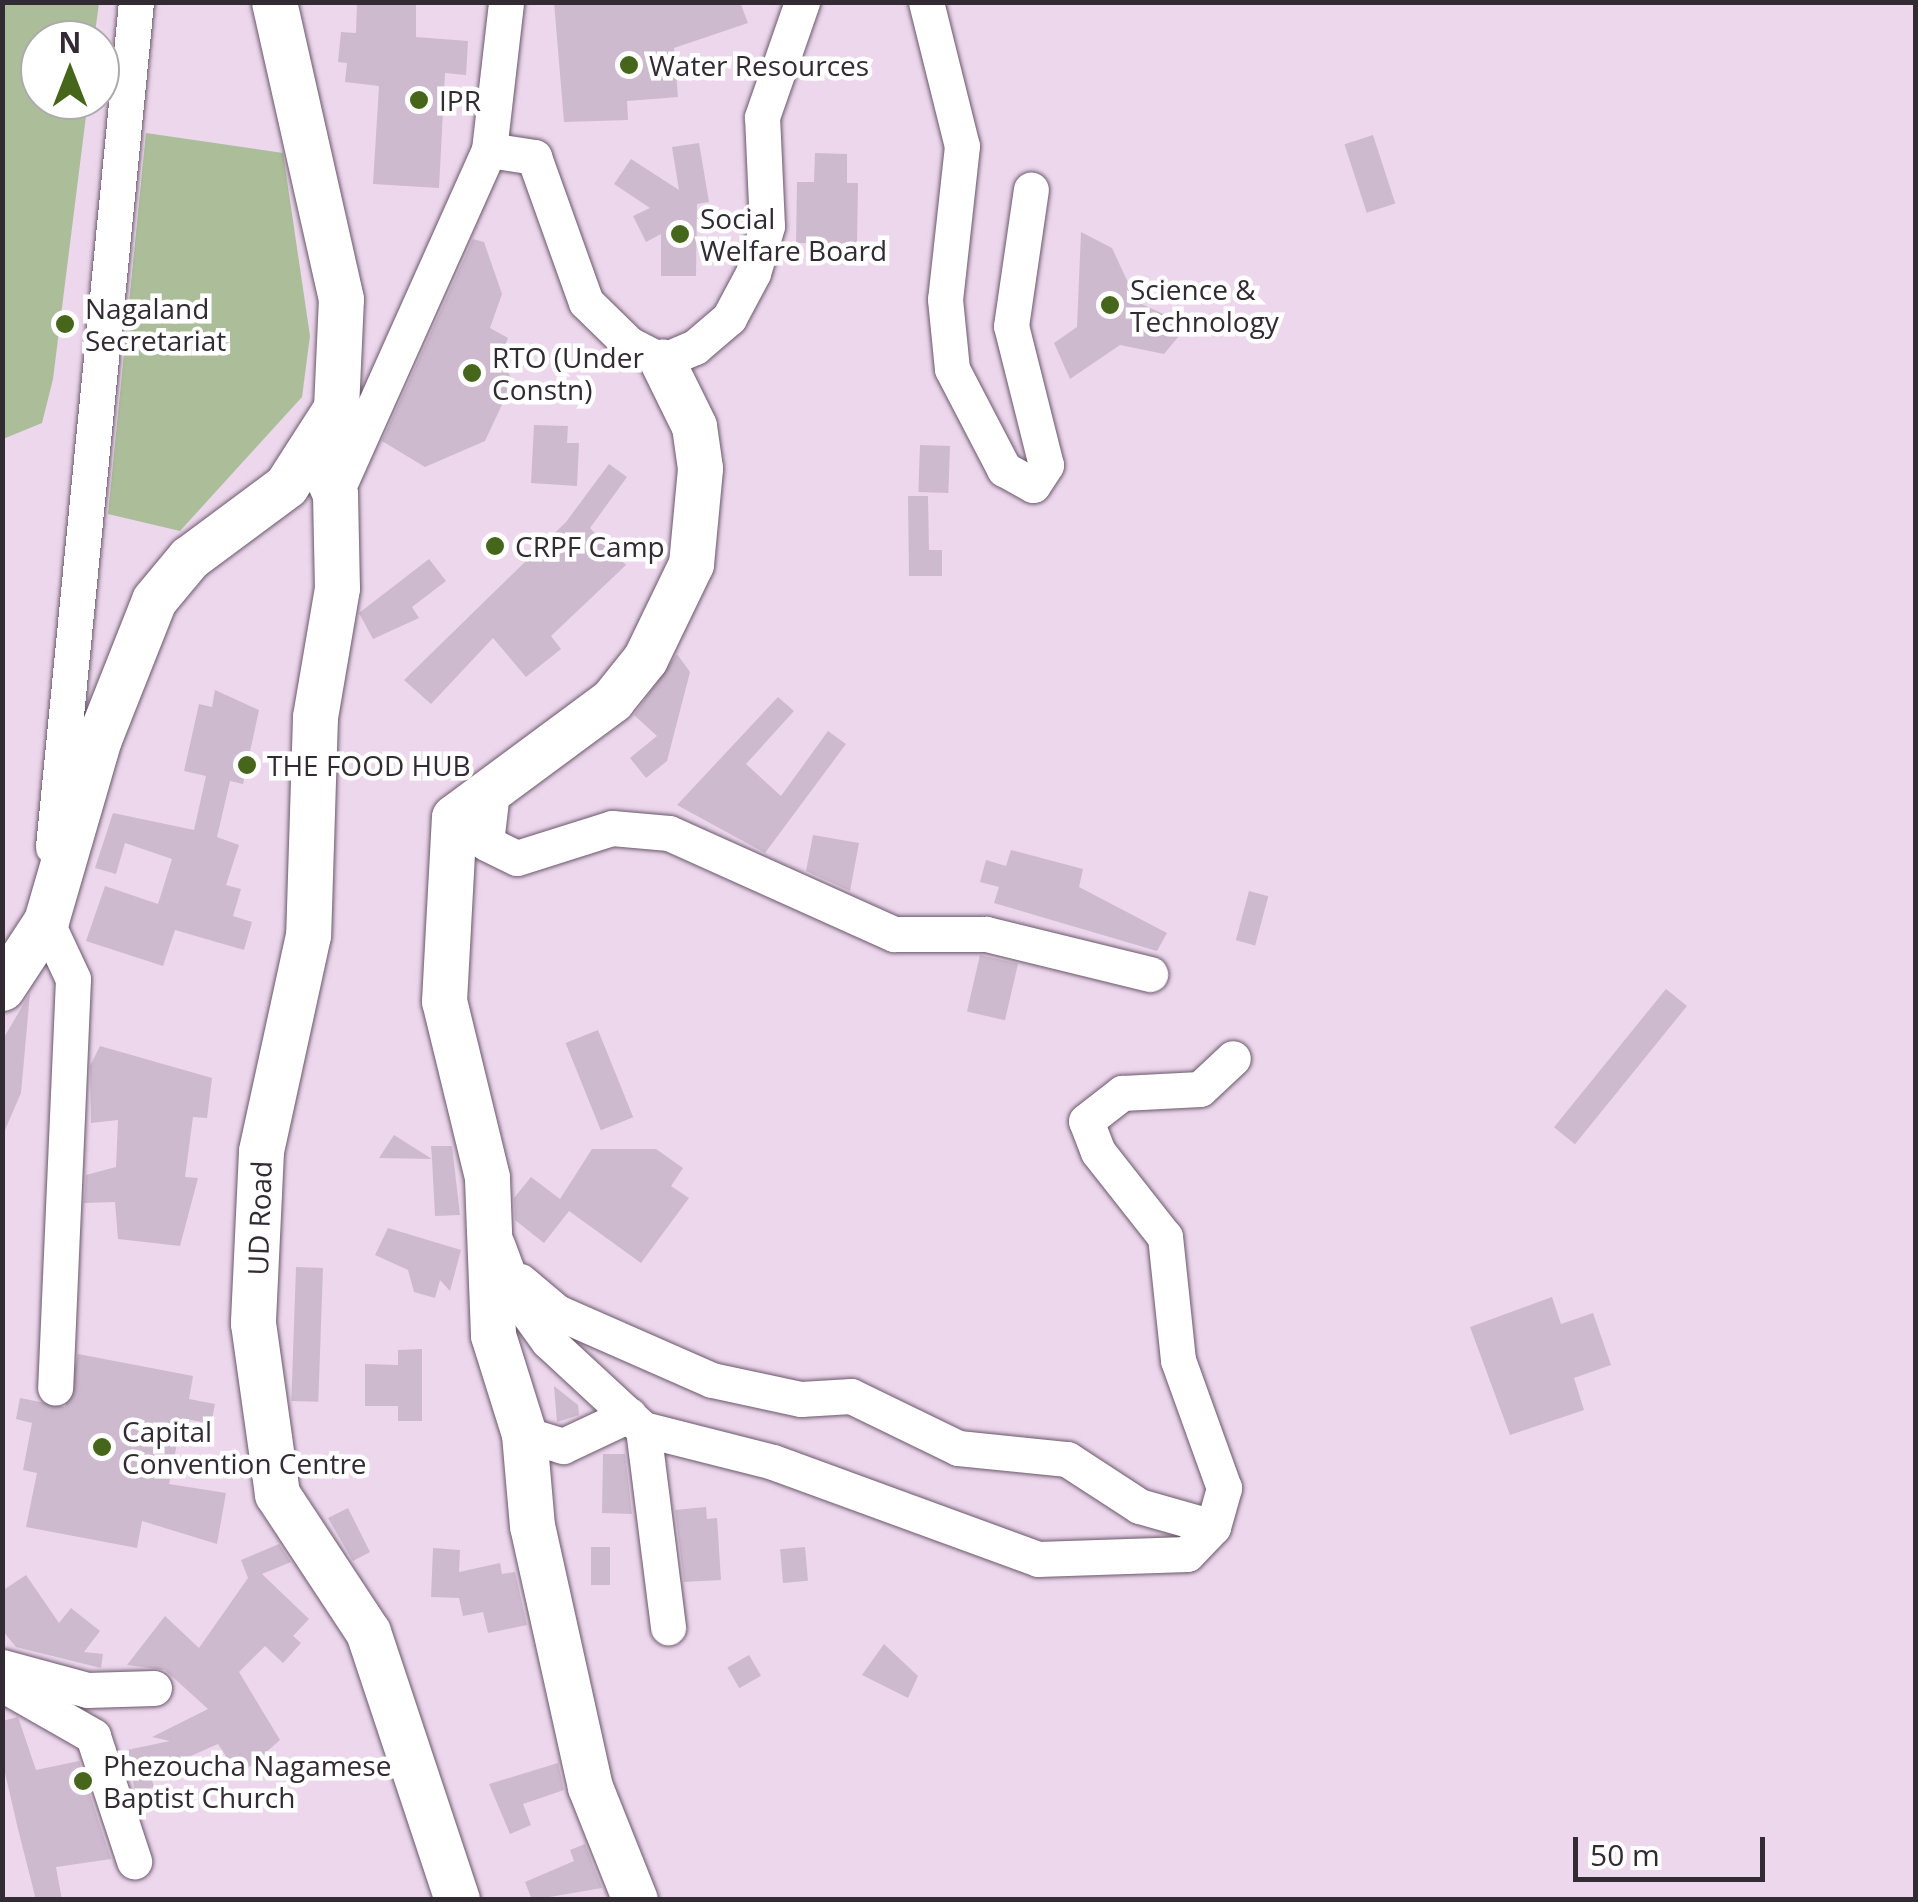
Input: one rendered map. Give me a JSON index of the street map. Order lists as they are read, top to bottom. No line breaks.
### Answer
{"streets":{"main road":["UD Road"]},"places":["Water Resources","IPR","Social Welfare Board","Science & Technology","Nagaland Secretariat","RTO (Under Constn)","CRPF Camp","THE FOOD HUB","Capital Convention Centre","Phezoucha Nagamese Baptist Church"],"scale_bar":"50 m","north":"top"}
